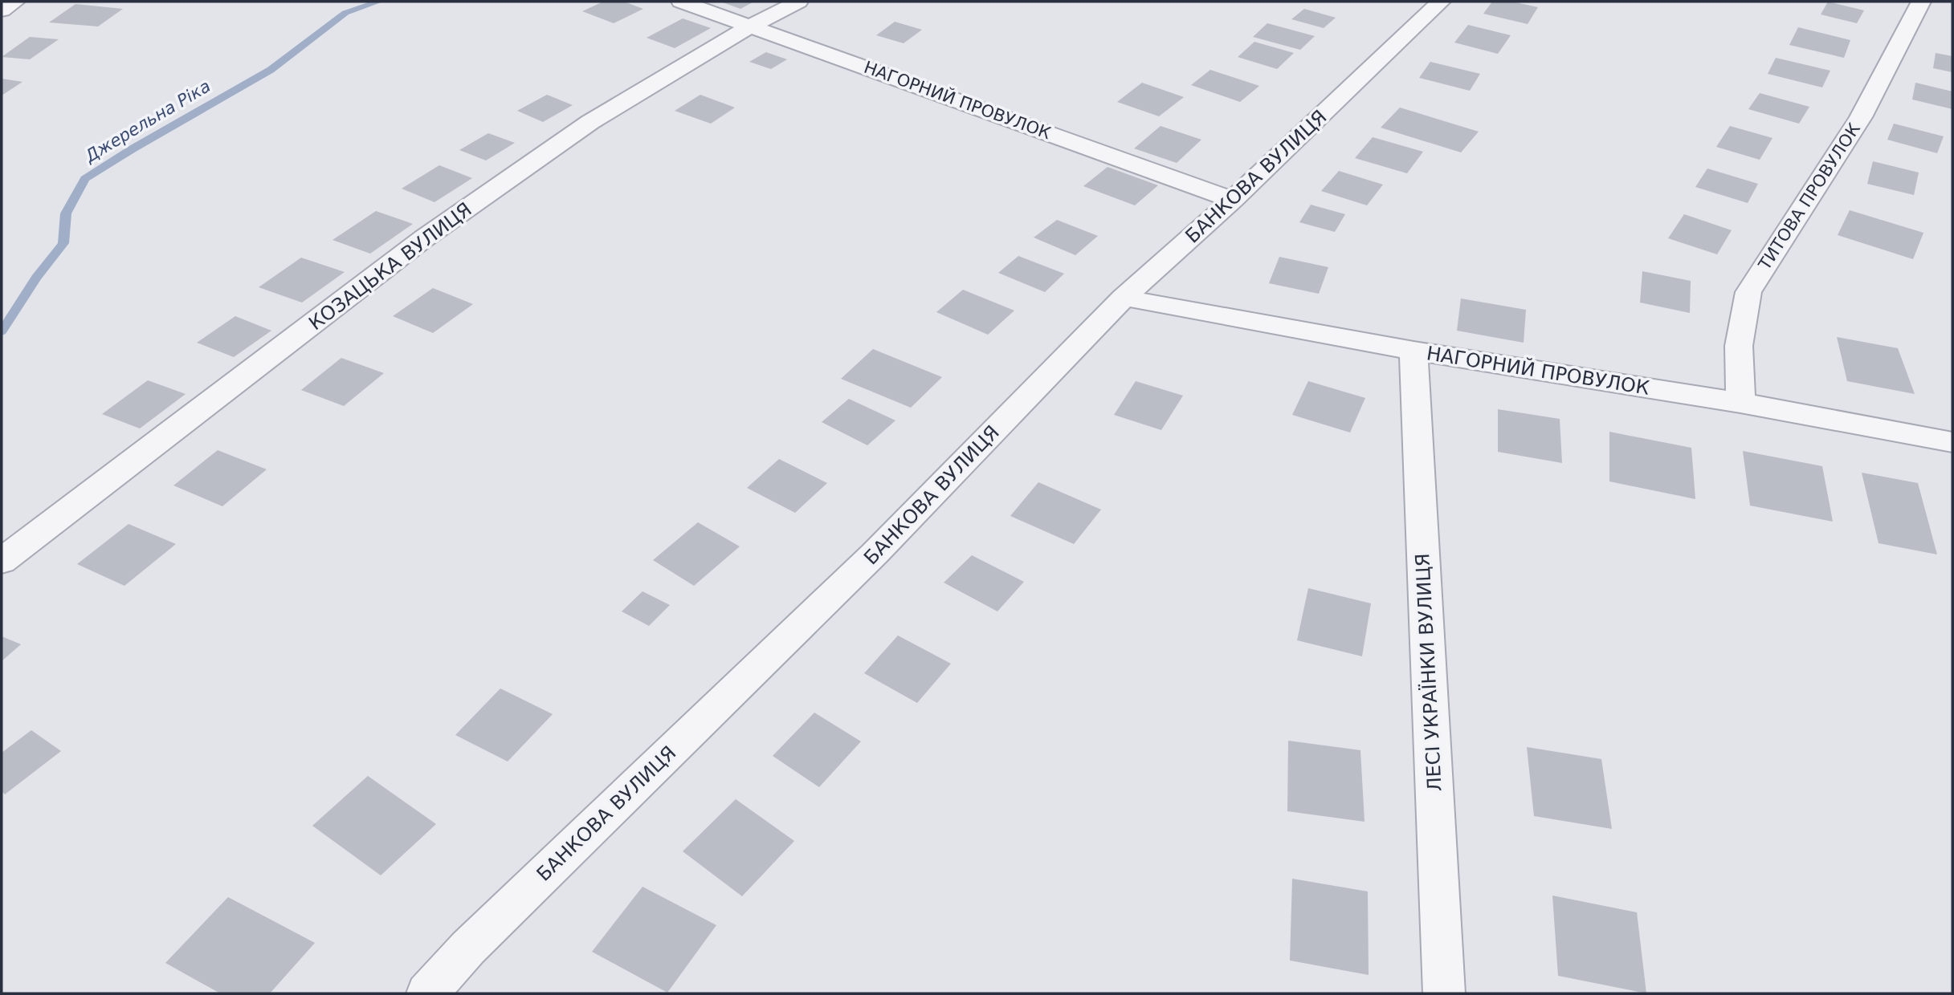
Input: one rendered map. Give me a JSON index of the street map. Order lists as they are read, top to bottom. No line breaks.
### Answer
{"streets":{"street":["НАГОРНИЙ ПРОВУЛОК","БАНКОВА ВУЛИЦЯ","ТИТОВА ПРОВУЛОК","КОЗАЦЬКА ВУЛИЦЯ","ЛЕСІ УКРАЇНКИ ВУЛИЦЯ"]},"crossings":[["НАГОРНИЙ ПРОВУЛОК","БАНКОВА ВУЛИЦЯ"],["НАГОРНИЙ ПРОВУЛОК","ТИТОВА ПРОВУЛОК"],["НАГОРНИЙ ПРОВУЛОК","КОЗАЦЬКА ВУЛИЦЯ"],["НАГОРНИЙ ПРОВУЛОК","ЛЕСІ УКРАЇНКИ ВУЛИЦЯ"]],"water":["Джерельна Ріка"]}
